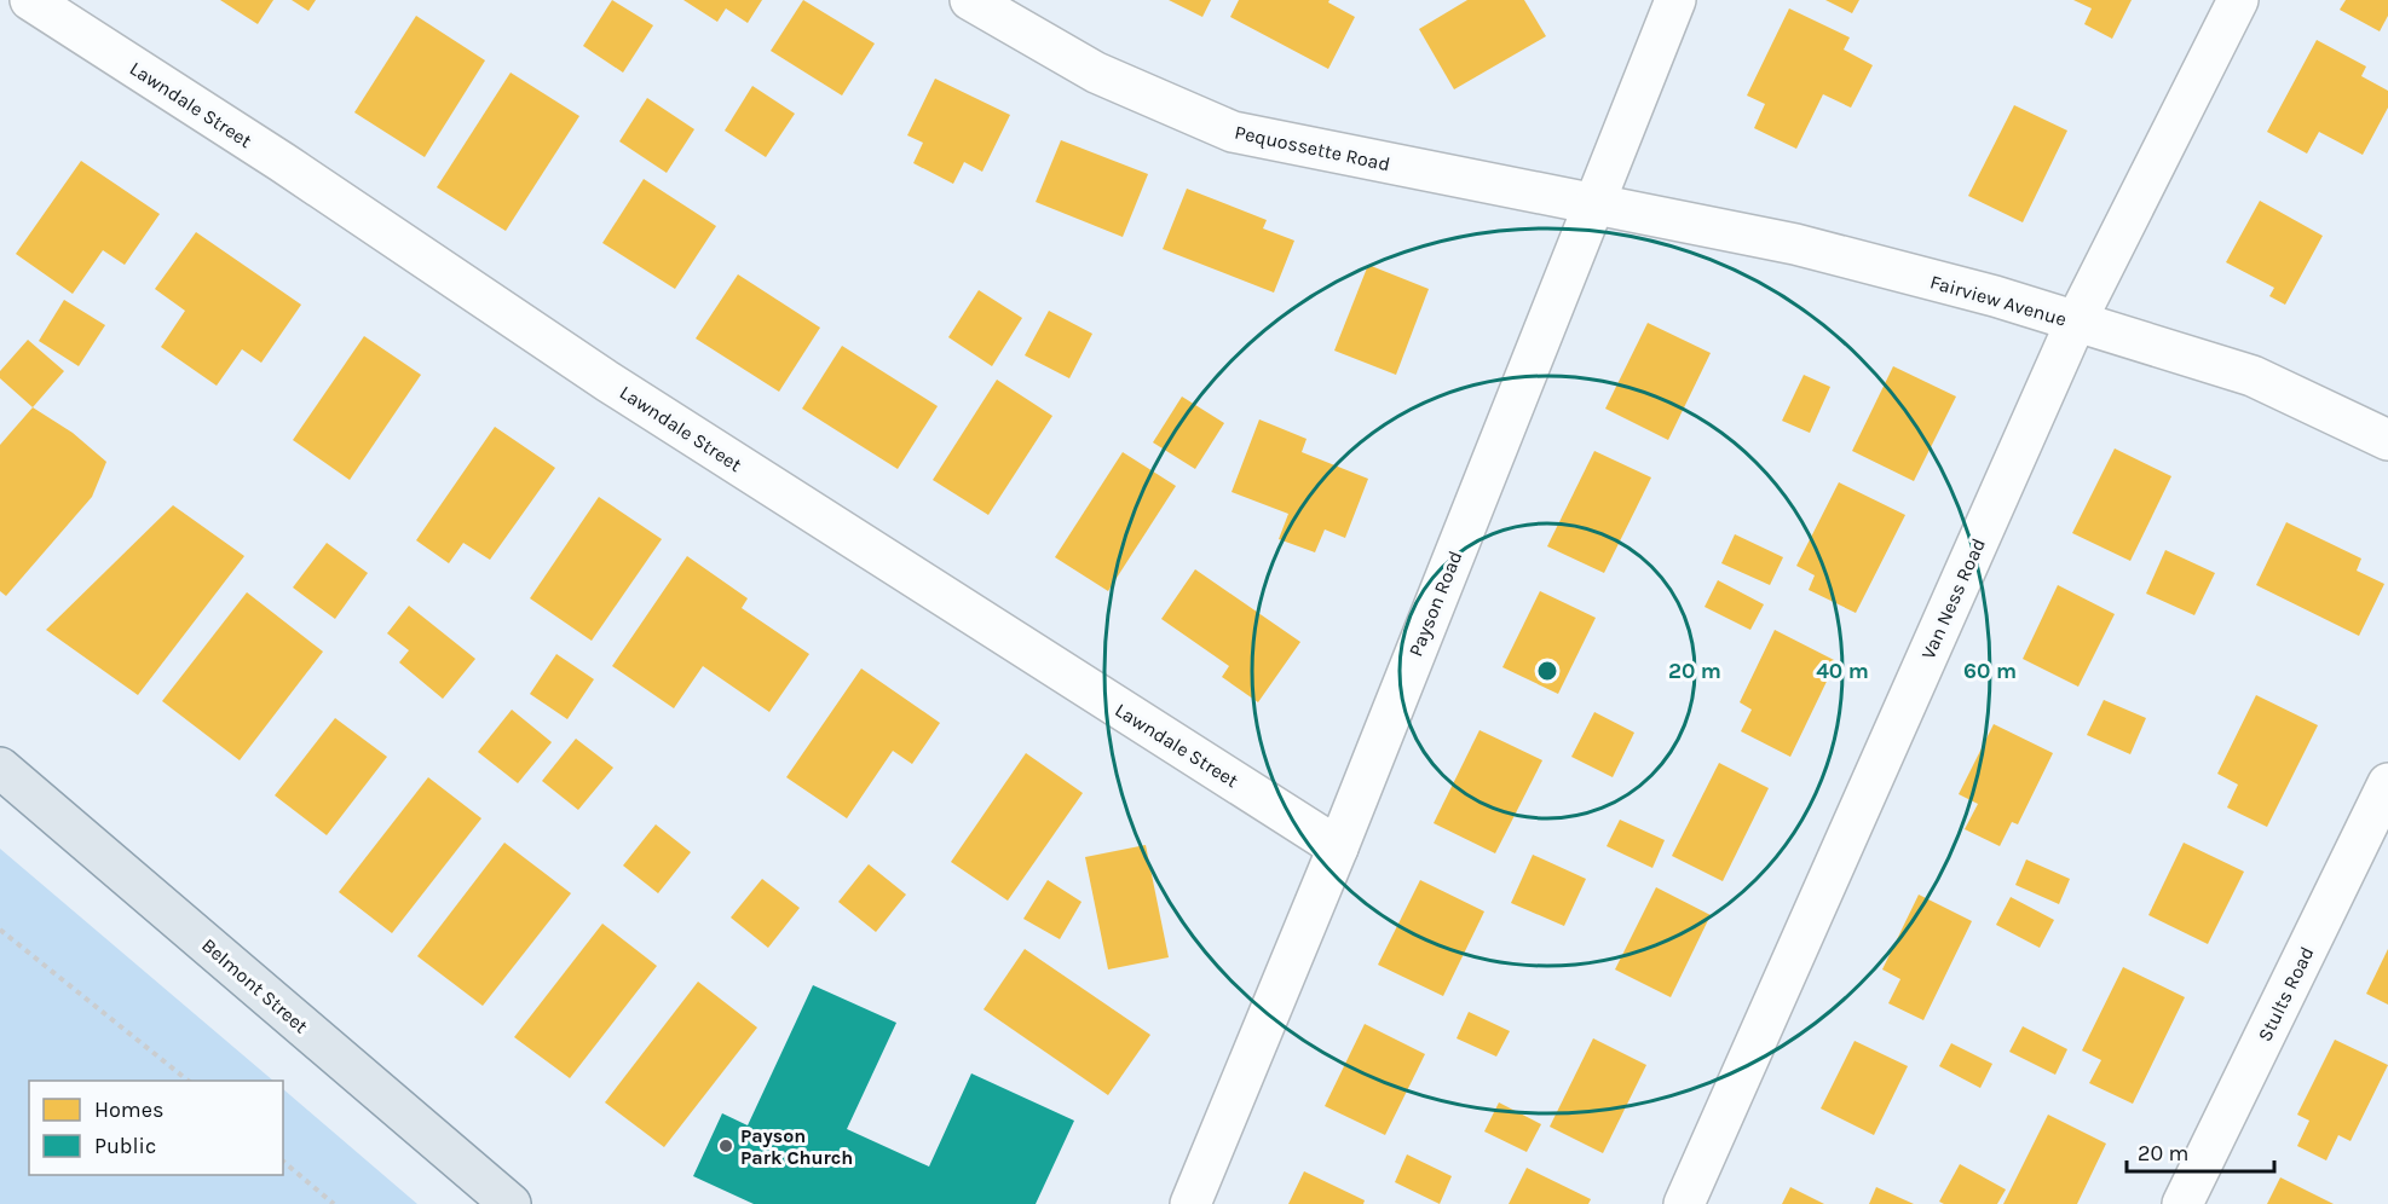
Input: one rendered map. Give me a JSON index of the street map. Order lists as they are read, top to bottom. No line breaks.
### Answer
{"streets":{"main road":["Belmont Street"],"street":["Lawndale Street","Pequossette Road","Fairview Avenue","Van Ness Road","Payson Road","Stults Road"]},"crossings":[["Lawndale Street","Payson Road"],["Pequossette Road","Fairview Avenue"],["Pequossette Road","Payson Road"],["Fairview Avenue","Van Ness Road"],["Fairview Avenue","Payson Road"]],"places":["Payson Park Church"],"legend":["Homes","Public"],"scale_bar":"20 m","rings":["20 m","40 m","60 m"]}
